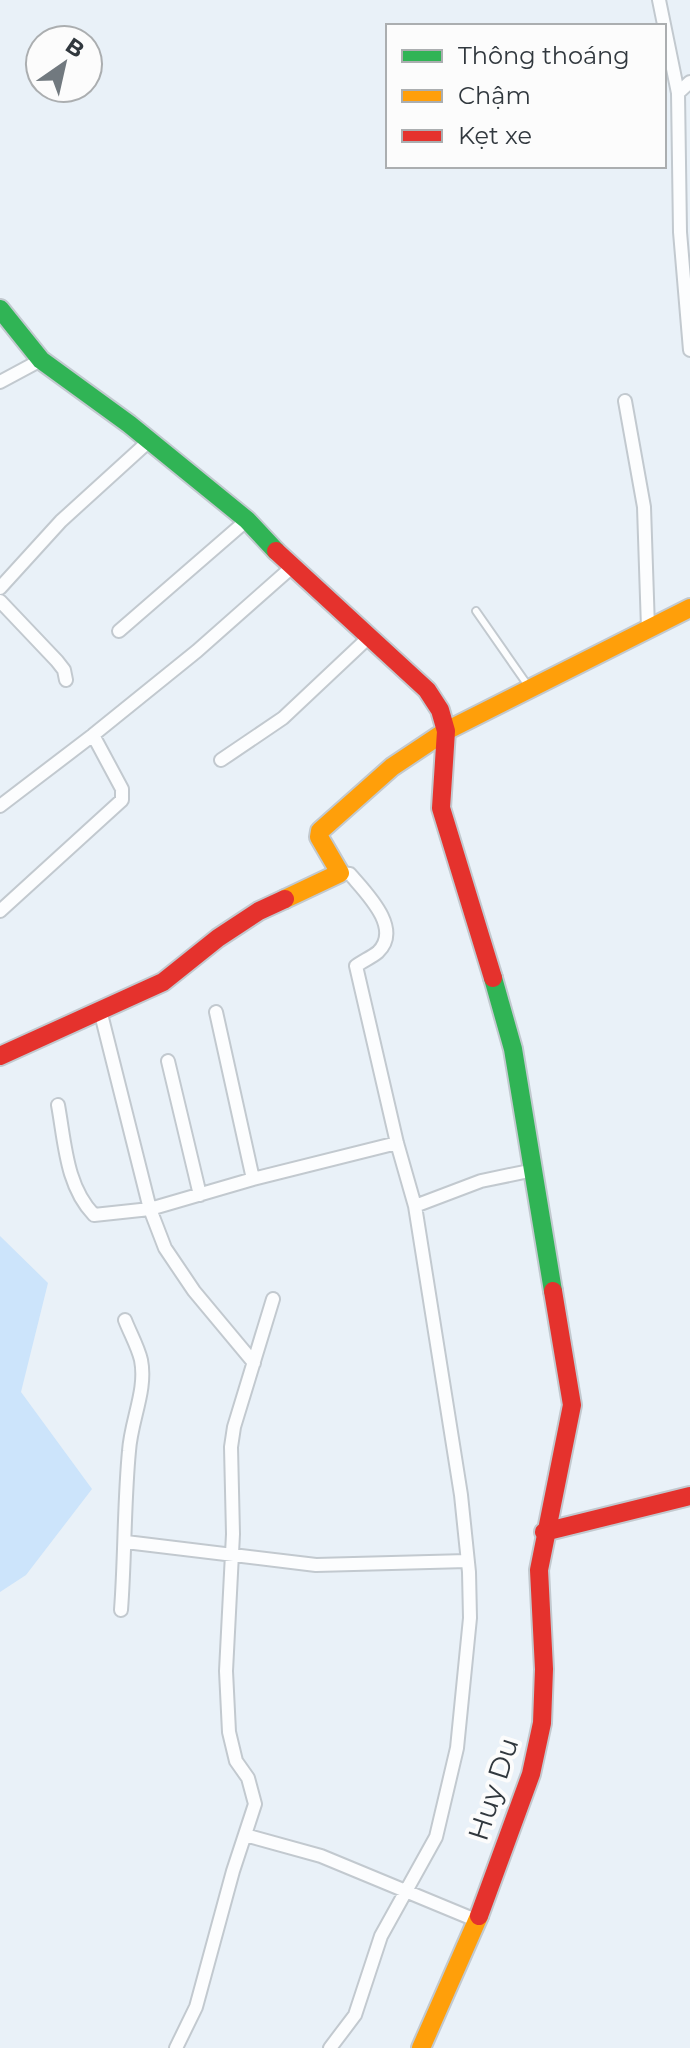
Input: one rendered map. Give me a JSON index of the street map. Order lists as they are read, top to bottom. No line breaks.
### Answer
{"streets":{"street":["Huy Du"]},"legend":["Thông thoáng","Chậm","Kẹt xe"],"north":"top right"}
